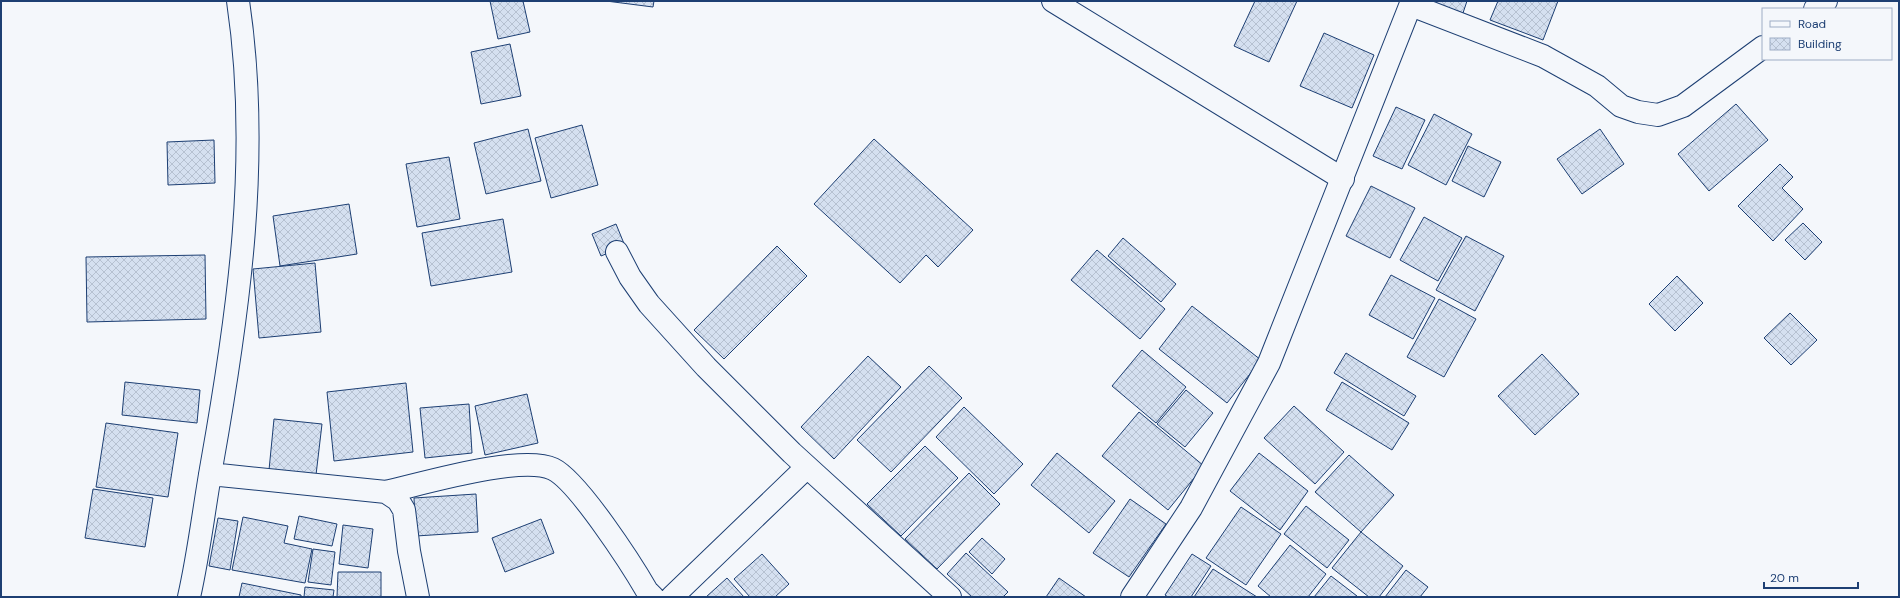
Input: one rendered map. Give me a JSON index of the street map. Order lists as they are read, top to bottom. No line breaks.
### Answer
{"legend":["Road","Building"],"scale_bar":"20 m"}
